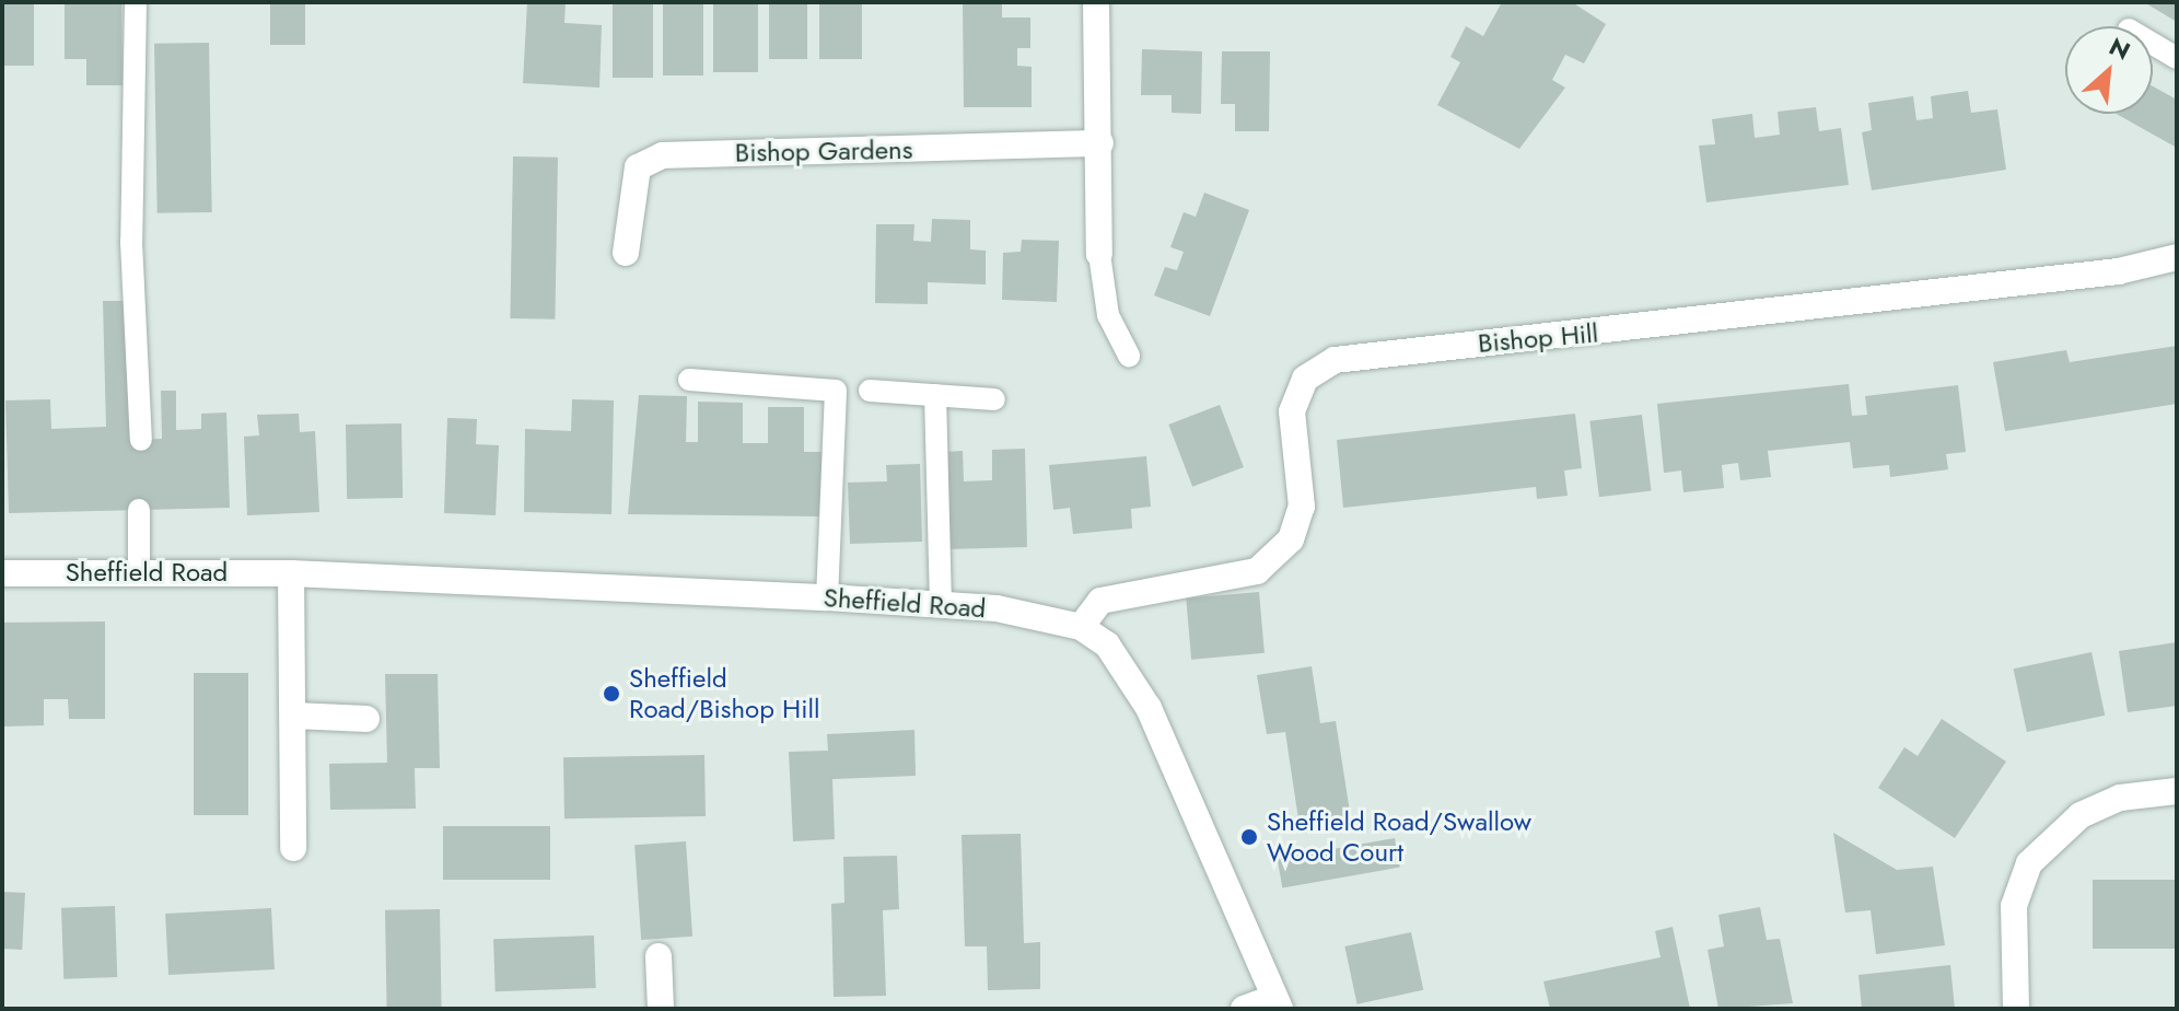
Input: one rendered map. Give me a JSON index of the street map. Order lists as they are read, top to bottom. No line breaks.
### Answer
{"streets":{"street":["Bishop Gardens","Bishop Hill","Sheffield Road"]},"crossings":[["Bishop Hill","Sheffield Road"]],"places":["Sheffield Road/Bishop Hill","Sheffield Road/Swallow Wood Court"],"north":"top right"}
